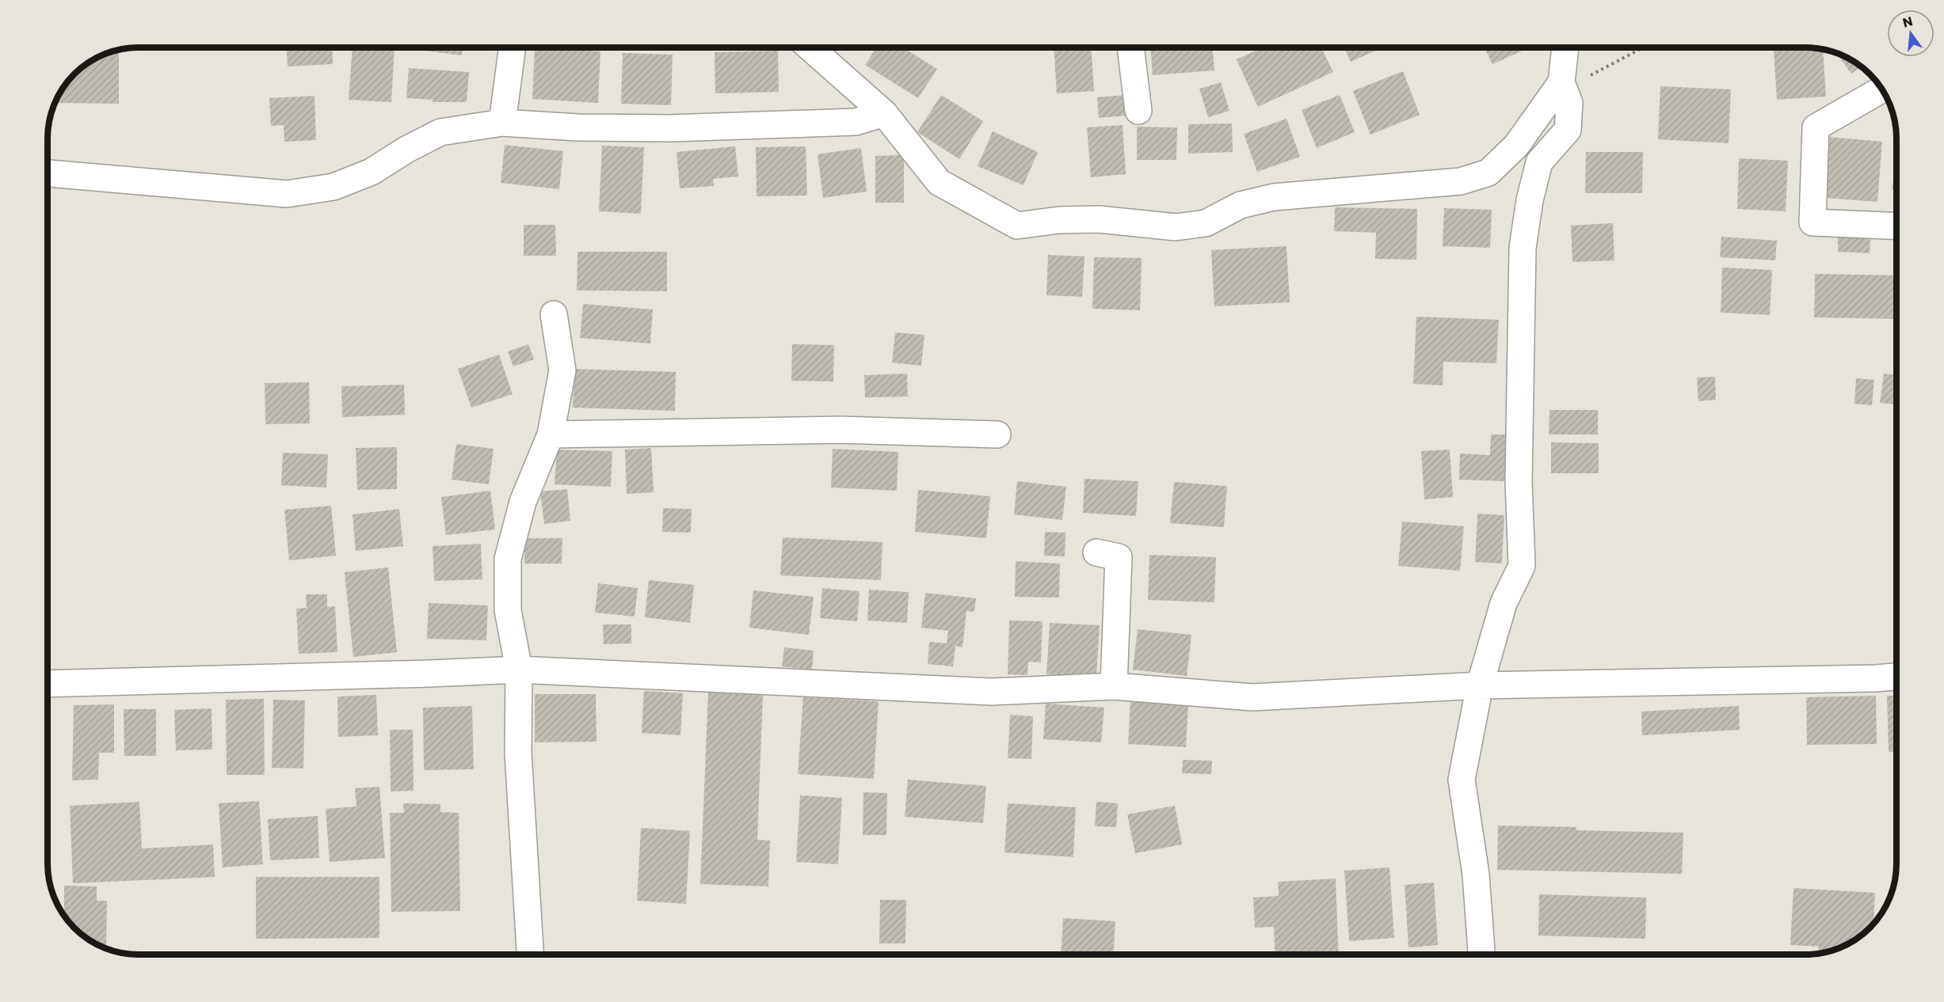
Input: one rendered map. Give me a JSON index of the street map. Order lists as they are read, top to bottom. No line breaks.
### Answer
{"north":"top"}
